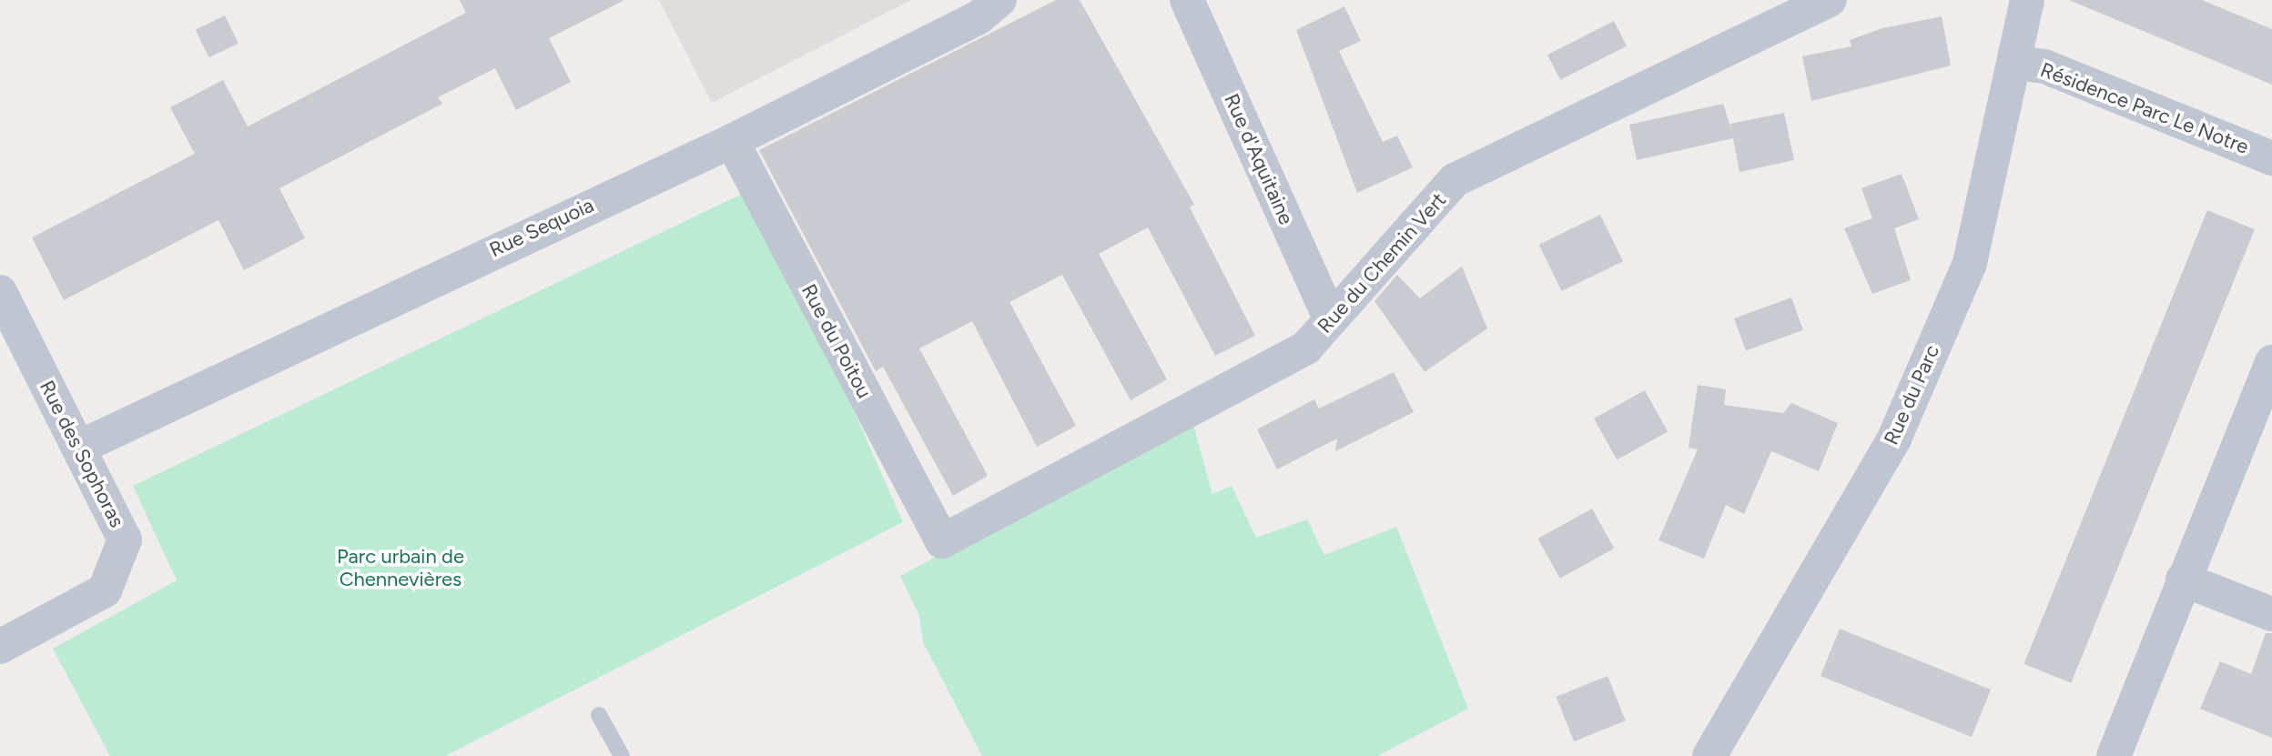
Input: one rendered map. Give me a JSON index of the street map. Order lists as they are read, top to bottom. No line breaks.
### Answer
{"streets":{"street":["Résidence Parc Le Notre","Rue d'Aquitaine","Rue Sequoia","Rue du Chemin Vert","Rue du Poitou","Rue du Parc","Rue des Sophoras"]},"crossings":[["Résidence Parc Le Notre","Rue du Parc"],["Rue d'Aquitaine","Rue du Chemin Vert"],["Rue Sequoia","Rue du Poitou"],["Rue Sequoia","Rue des Sophoras"],["Rue du Chemin Vert","Rue du Poitou"]],"parks":["Parc urbain de Chennevières"]}
